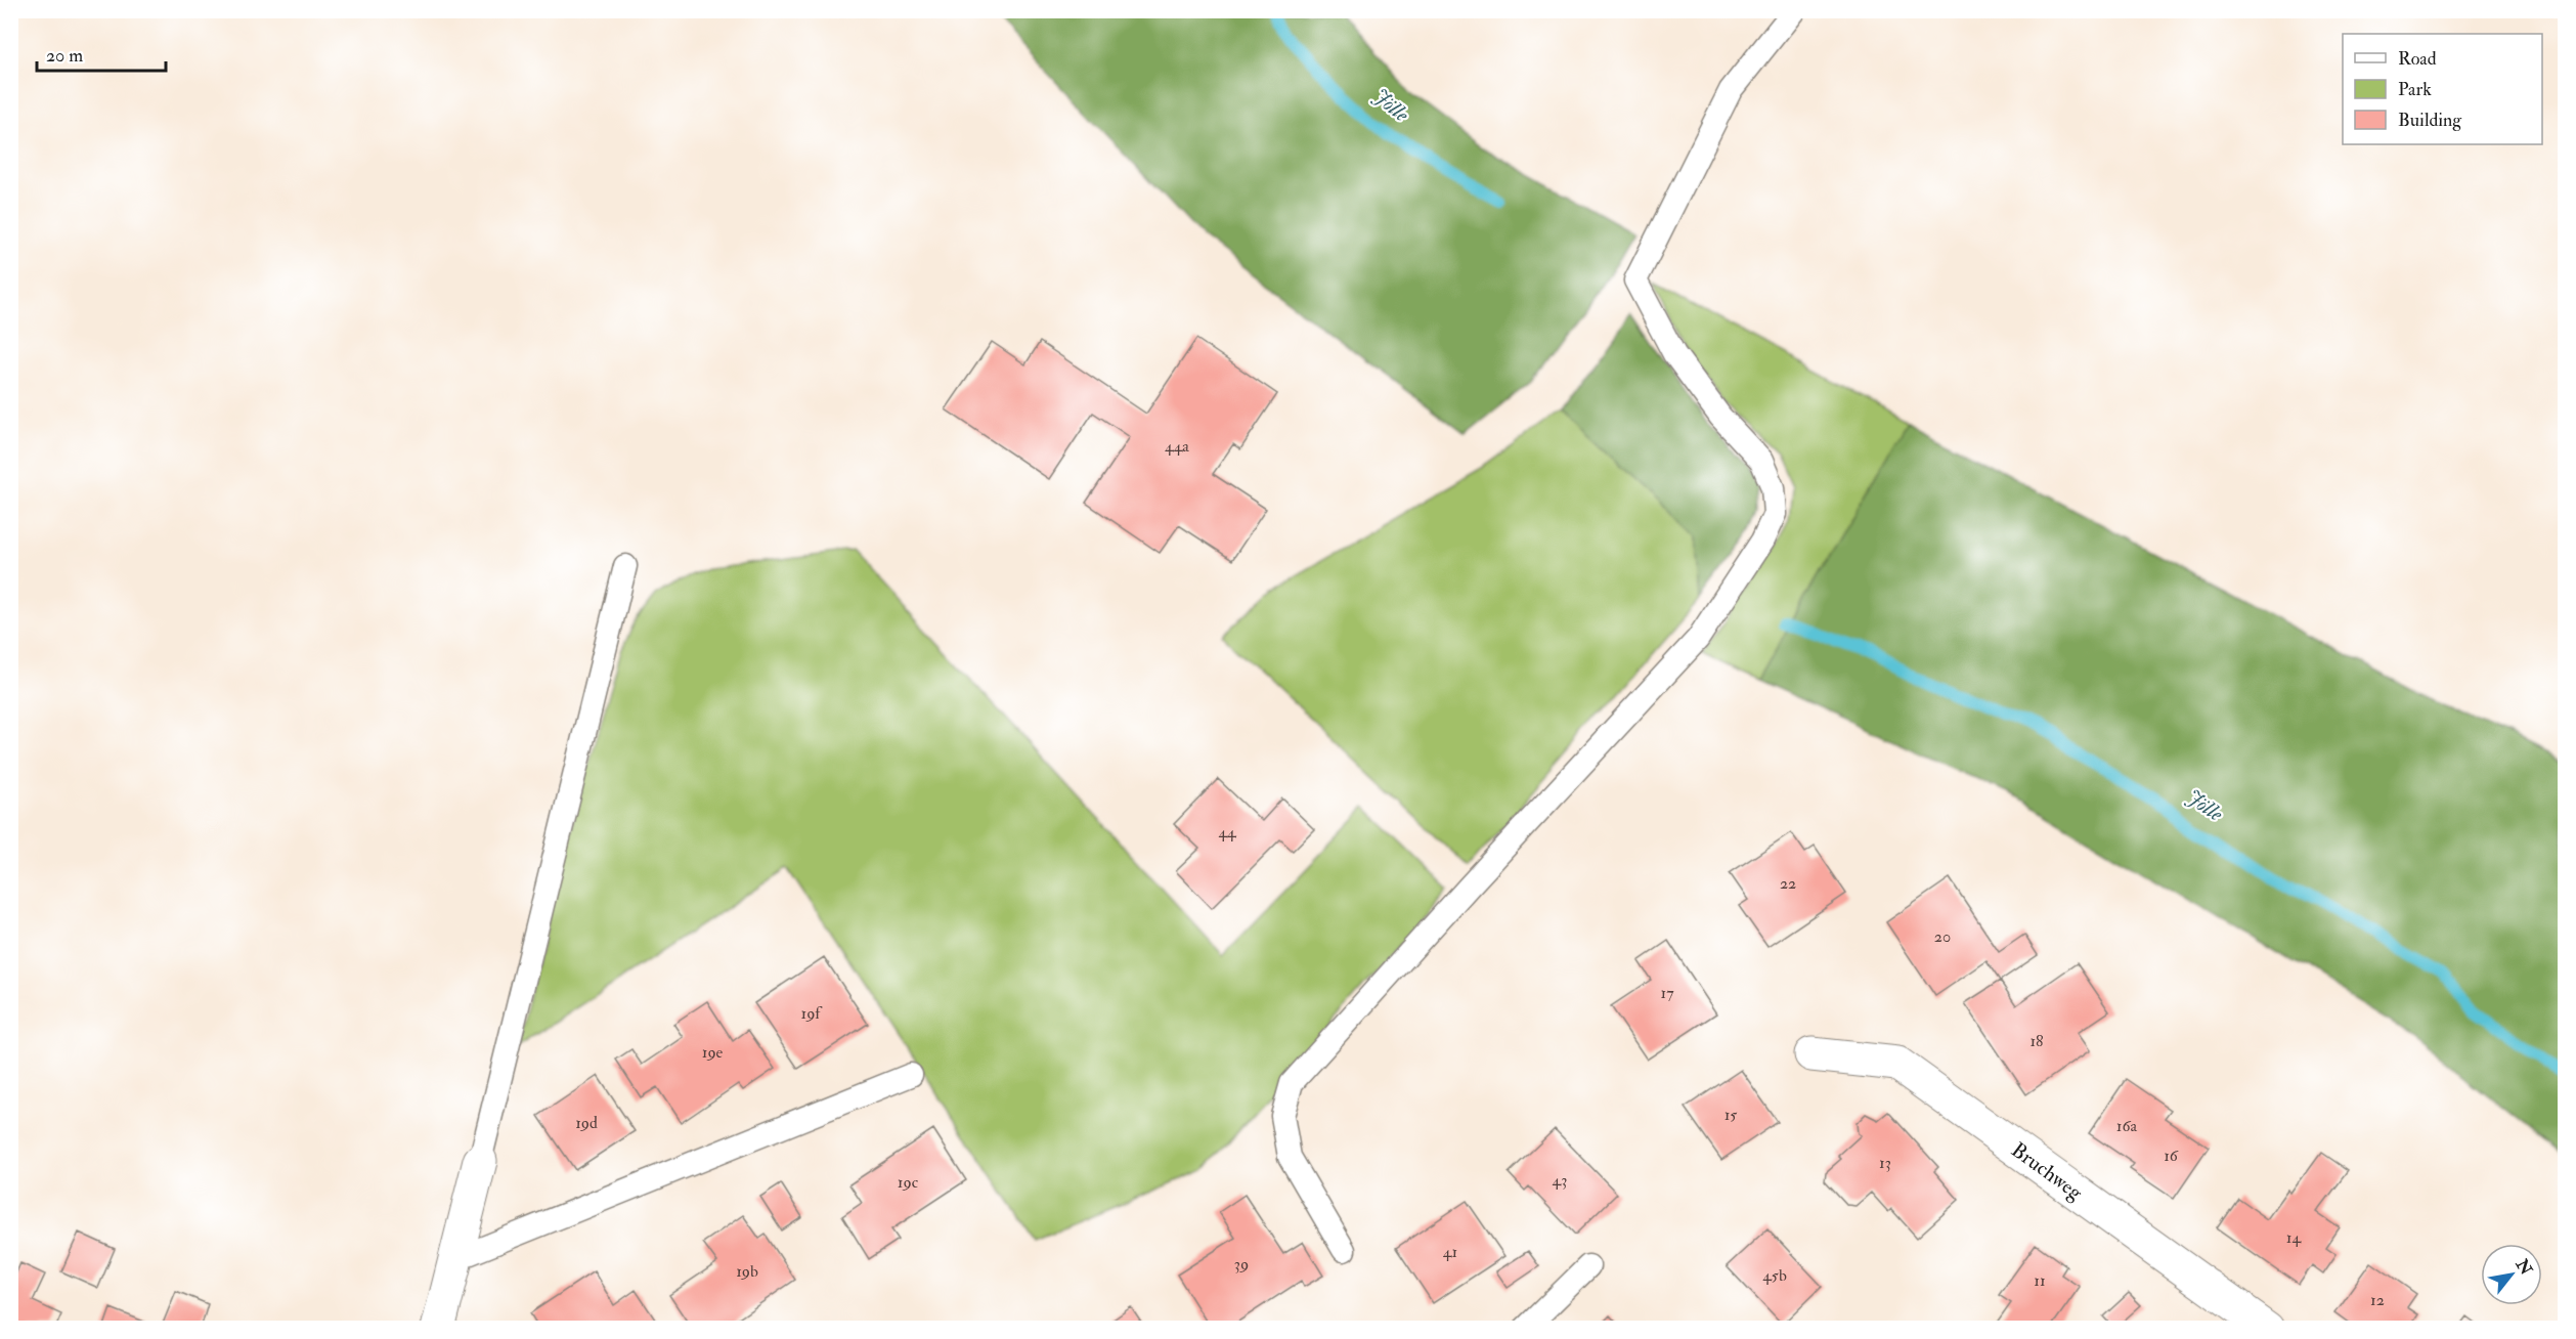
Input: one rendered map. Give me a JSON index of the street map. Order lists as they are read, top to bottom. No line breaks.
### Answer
{"streets":{"street":["Bruchweg"]},"water":["Jölle"],"house_numbers":["44a","44","22","20","17","19f","18","19e","15","19d","16a","16","13","43","19c","14","41","39","19b","45b","11","12"],"legend":["Road","Park","Building"],"scale_bar":"20 m","north":"top right"}
